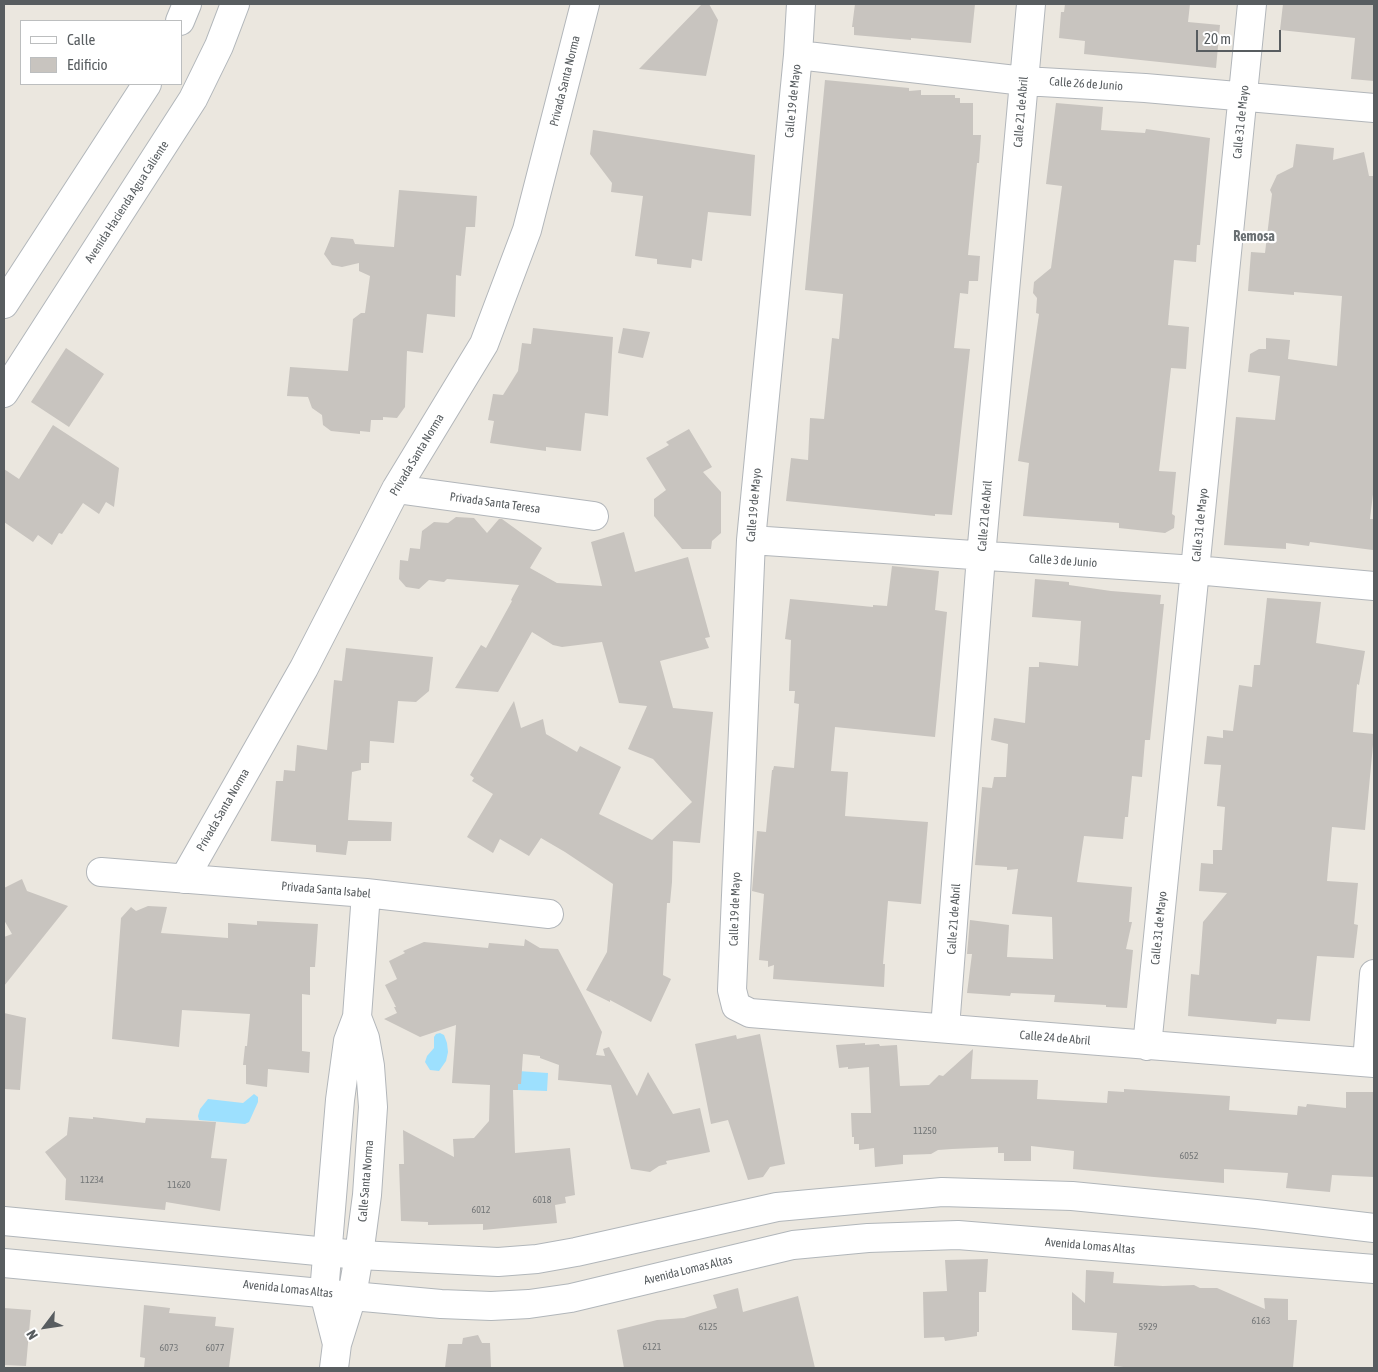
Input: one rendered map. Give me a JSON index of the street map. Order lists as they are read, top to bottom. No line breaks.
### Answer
{"streets":{"street":["Privada Santa Norma","Calle 26 de Junio","Calle 19 de Mayo","Calle 21 de Abril","Calle 31 de Mayo","Avenida Hacienda Agua Caliente","Privada Santa Teresa","Calle 3 de Junio","Privada Santa Isabel","Calle 24 de Abril","Calle Santa Norma","Avenida Lomas Altas"]},"crossings":[["Privada Santa Norma","Privada Santa Teresa"],["Privada Santa Norma","Privada Santa Isabel"],["Calle 26 de Junio","Calle 19 de Mayo"],["Calle 26 de Junio","Calle 21 de Abril"],["Calle 26 de Junio","Calle 31 de Mayo"],["Calle 19 de Mayo","Calle 3 de Junio"],["Calle 19 de Mayo","Calle 24 de Abril"],["Calle 21 de Abril","Calle 3 de Junio"],["Calle 21 de Abril","Calle 24 de Abril"],["Calle 31 de Mayo","Calle 3 de Junio"],["Calle 31 de Mayo","Calle 24 de Abril"],["Privada Santa Isabel","Calle Santa Norma"],["Calle Santa Norma","Avenida Lomas Altas"]],"districts":["Remosa"],"house_numbers":["11250","6052","11234","11620","6018","6012","6163","6125","5929","6121","6073","6077"],"legend":["Calle","Edificio"],"scale_bar":"20 m","north":"bottom left"}
